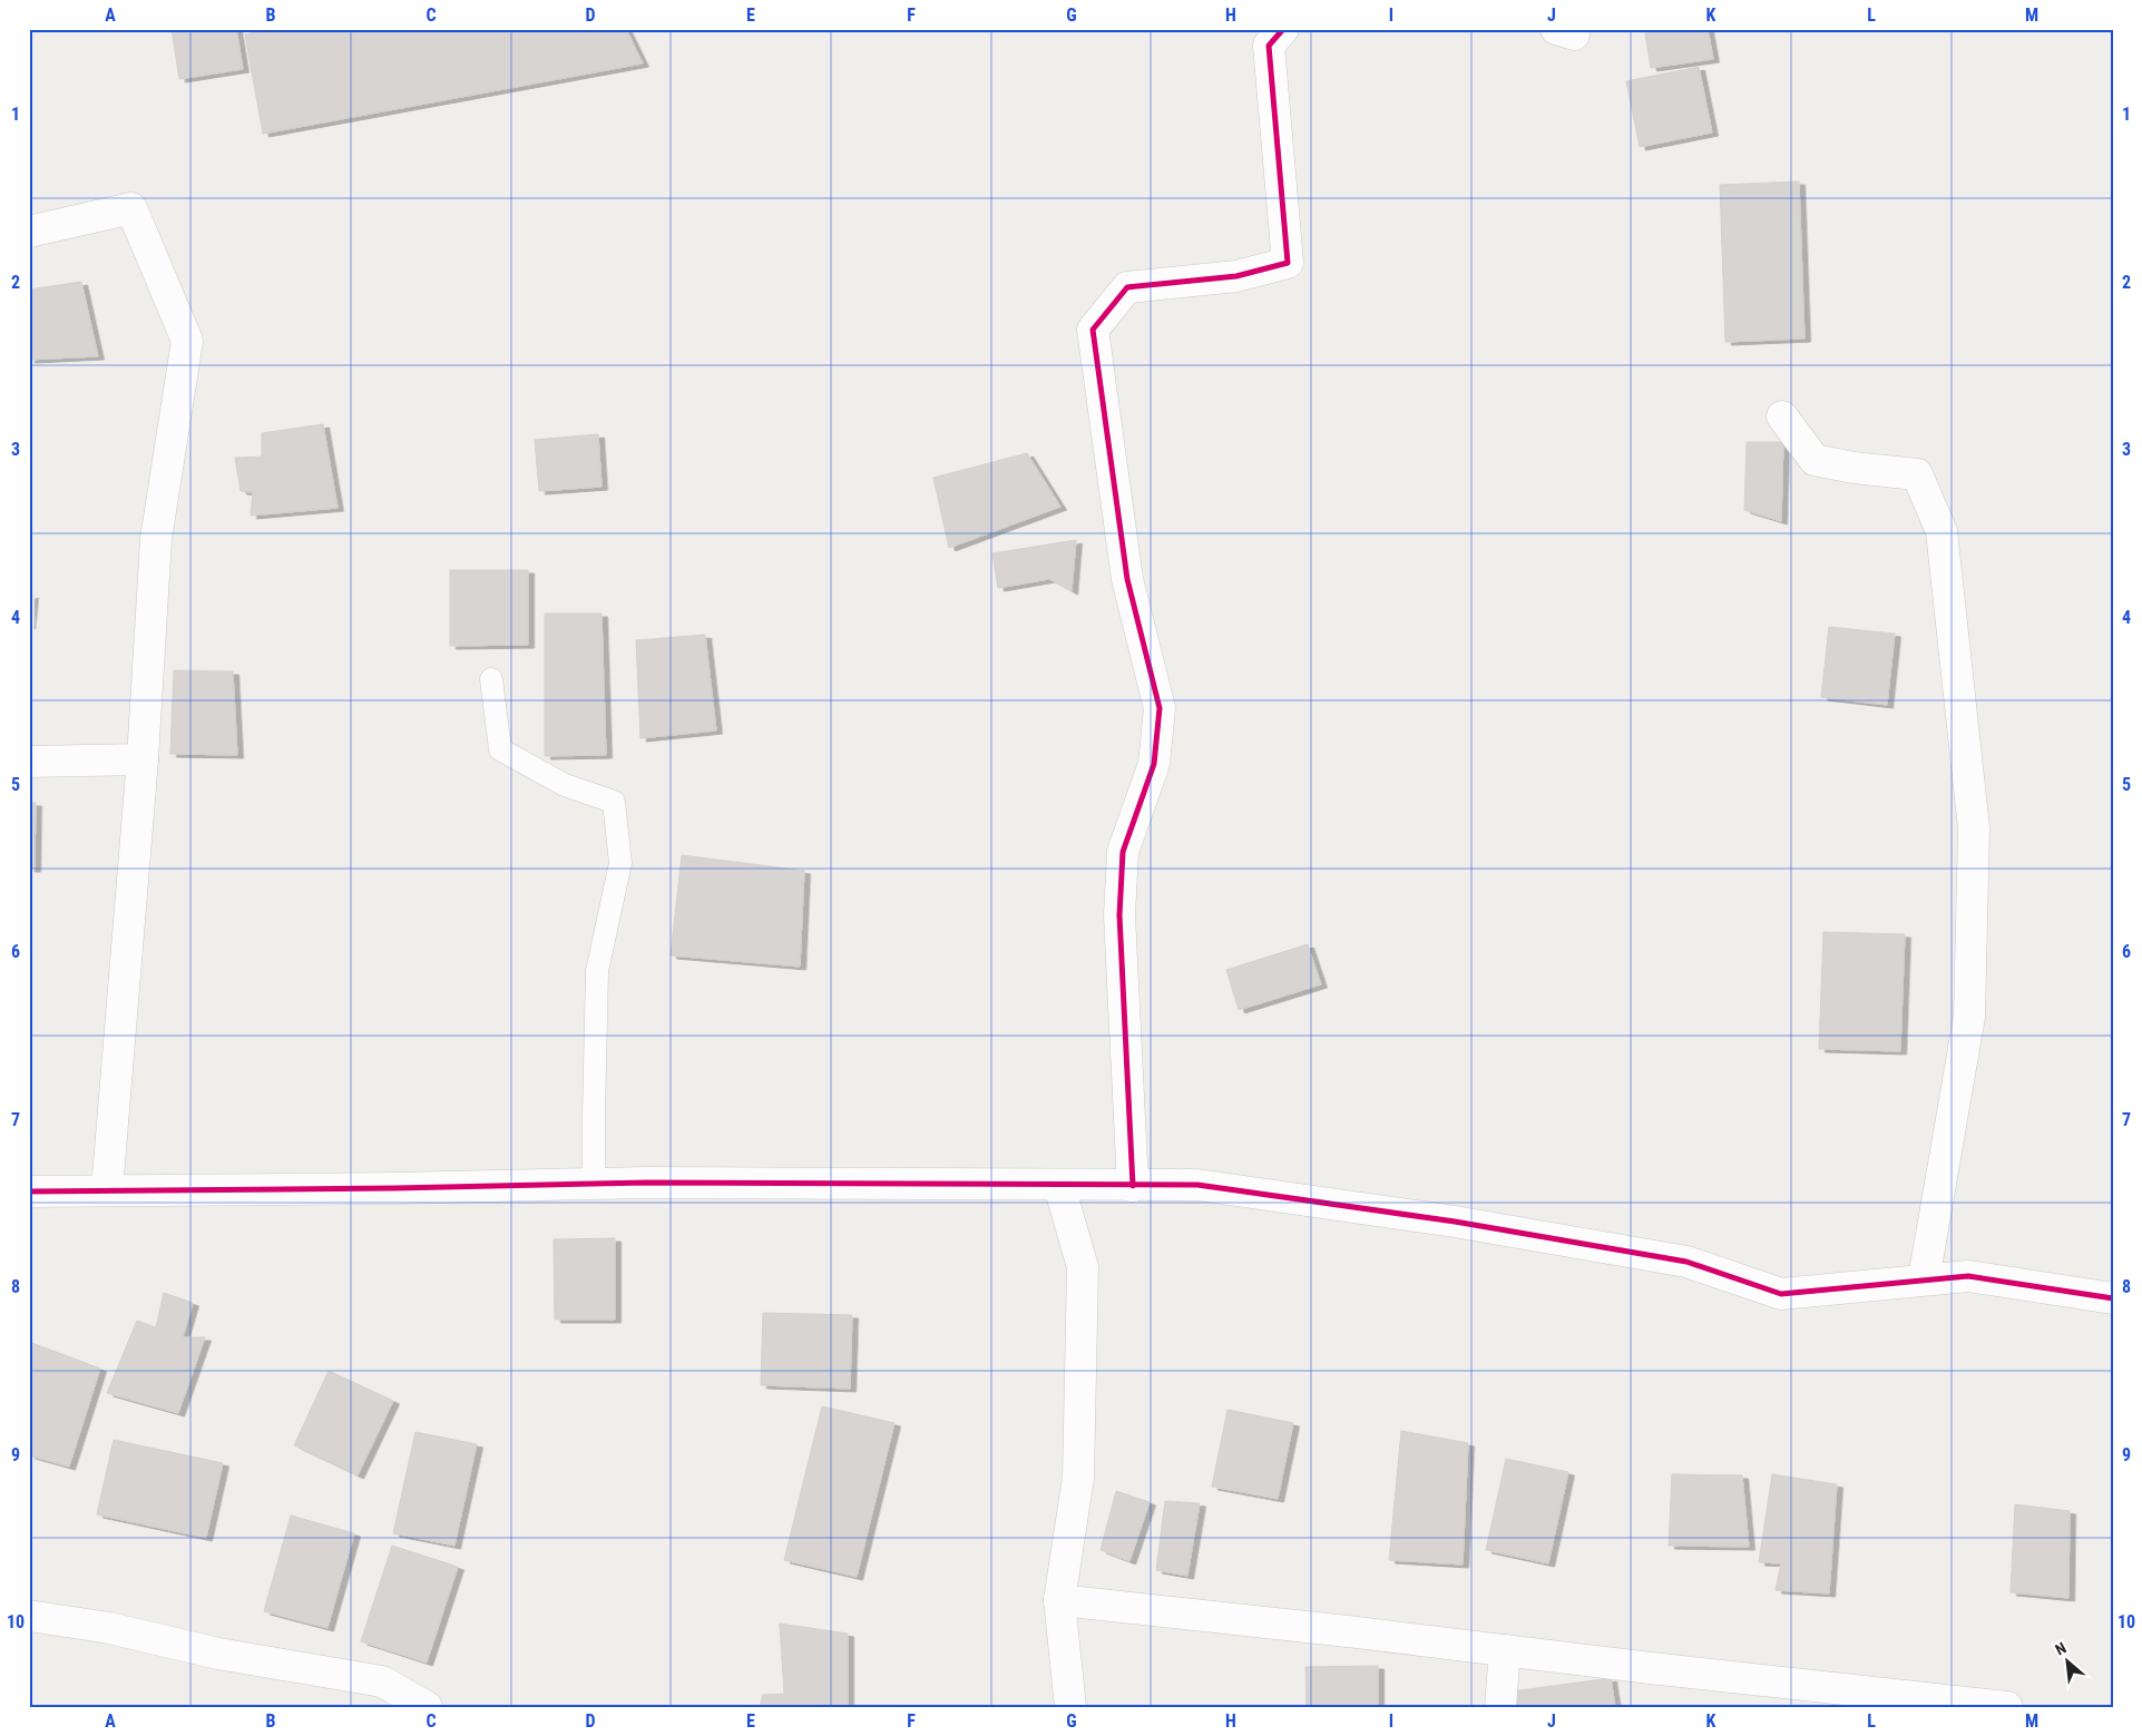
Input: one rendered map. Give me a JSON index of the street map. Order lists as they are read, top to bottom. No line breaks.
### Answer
{"north":"top left","grid":{"columns":["A","B","C","D","E","F","G","H","I","J","K","L","M"],"rows":["1","2","3","4","5","6","7","8","9","10"]}}
